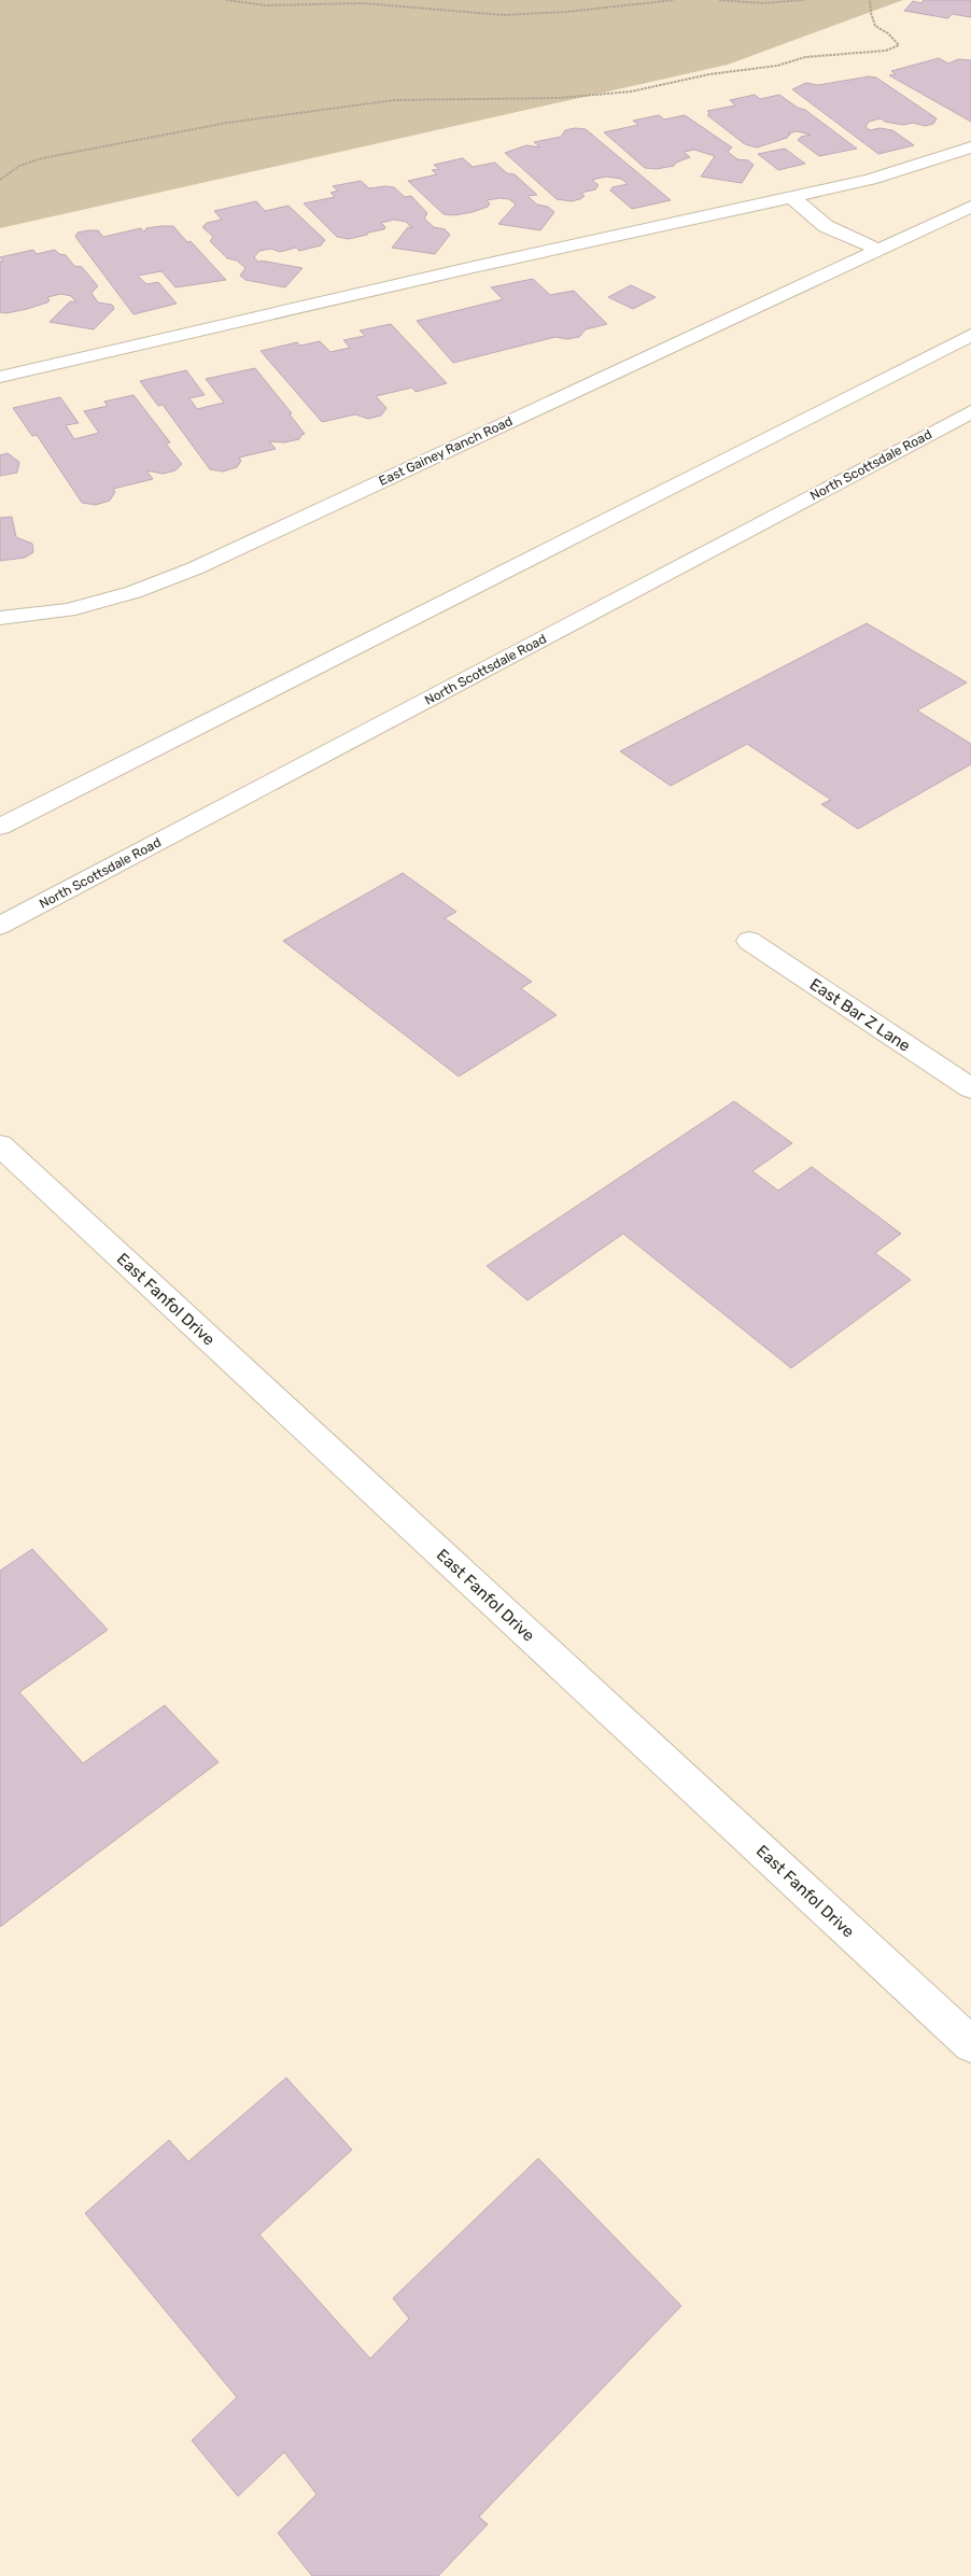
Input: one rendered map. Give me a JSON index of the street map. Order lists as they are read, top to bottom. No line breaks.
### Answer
{"streets":{"street":["East Gainey Ranch Road","North Scottsdale Road","East Bar Z Lane","East Fanfol Drive"]}}
